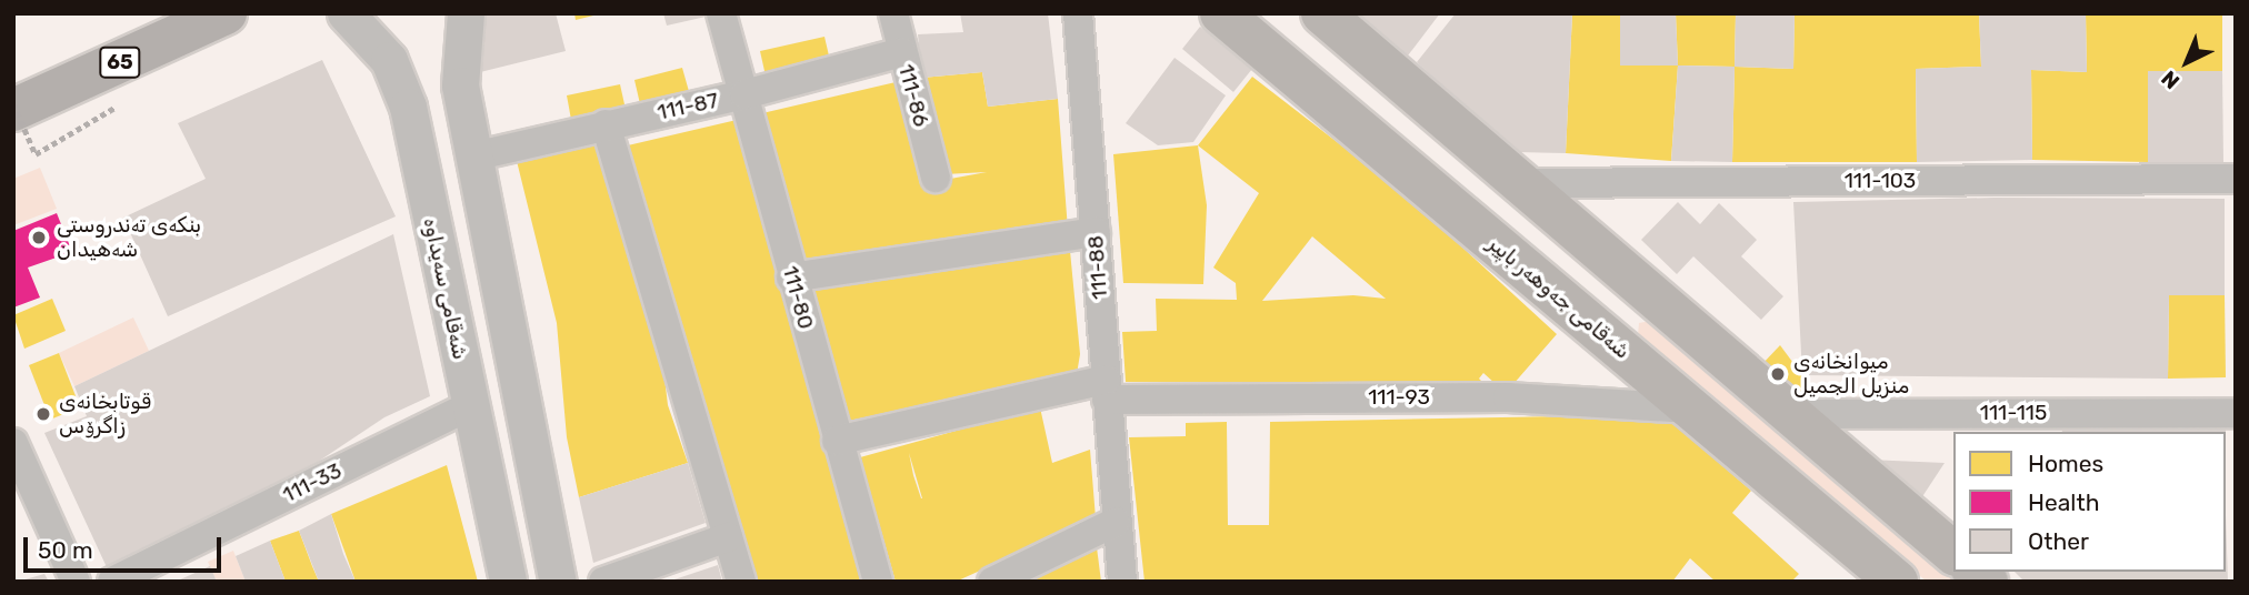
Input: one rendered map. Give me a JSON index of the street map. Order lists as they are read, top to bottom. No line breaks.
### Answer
{"streets":{"highway":["65"],"main road":["شەقامی جەوهەر باپیر"],"street":["111-86","111-87","111-103","111-88","شەقامی سەیداوە","111-80","111-93","111-115","111-33"]},"crossings":[["111-86","111-87"],["111-87","111-80"],["111-88","111-93"],["شەقامی سەیداوە","111-33"],["111-80","111-93"],["شەقامی جەوهەر باپیر","111-93"]],"places":["بنکەی تەندروستی شەهیدان","میوانخانەی منزیل الجمیل","قوتابخانەی زاگرۆس"],"legend":["Homes","Health","Other"],"scale_bar":"50 m","north":"bottom left"}
